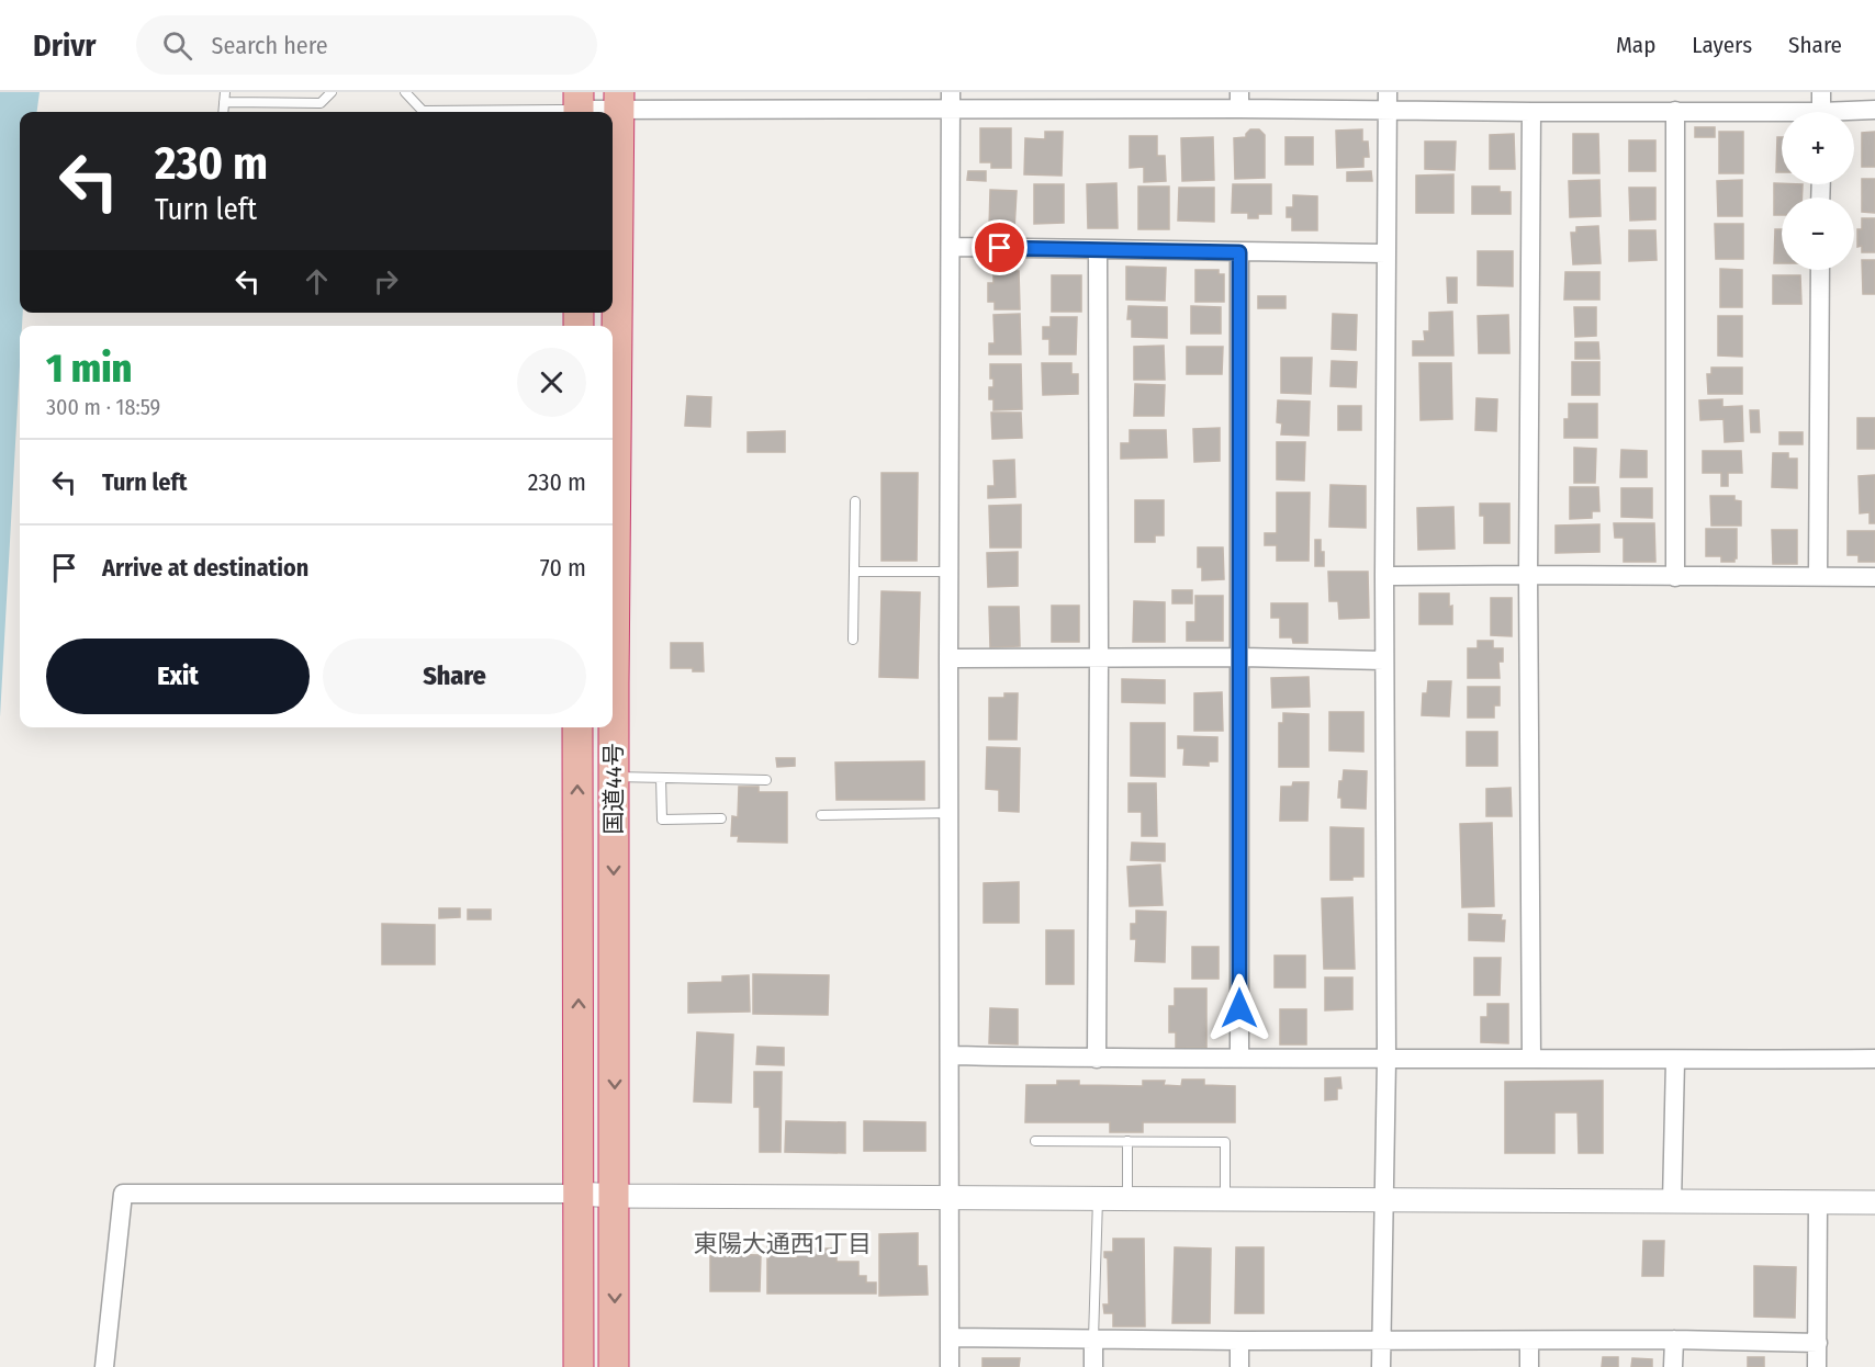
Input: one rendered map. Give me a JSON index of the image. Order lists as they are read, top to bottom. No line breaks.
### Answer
{"streets":{"highway":["国道44号"]},"districts":["東陽大通西1丁目"],"page":{"header":"Drivr","search":"Search here","nav":["Map","Layers","Share"],"map_buttons":["+","−"],"turn":["230 m","Turn left"],"heading":["1 min","300 m · 18:59"],"list":[{"name":"Turn left","value":"230 m"},{"name":"Arrive at destination","value":"70 m"}],"buttons":["Exit","Share"]}}
